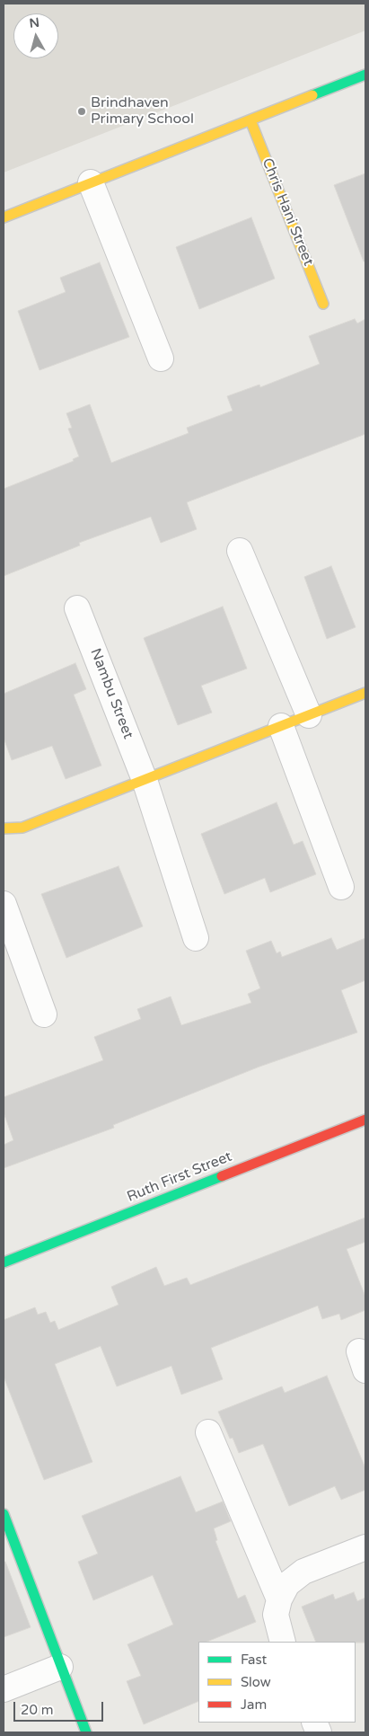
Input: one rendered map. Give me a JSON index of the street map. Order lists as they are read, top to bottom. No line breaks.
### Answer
{"streets":{"street":["Chris Hani Street","Nambu Street","Ruth First Street"]},"places":["Brindhaven Primary School"],"legend":["Fast","Slow","Jam"],"scale_bar":"20 m","north":"top"}
